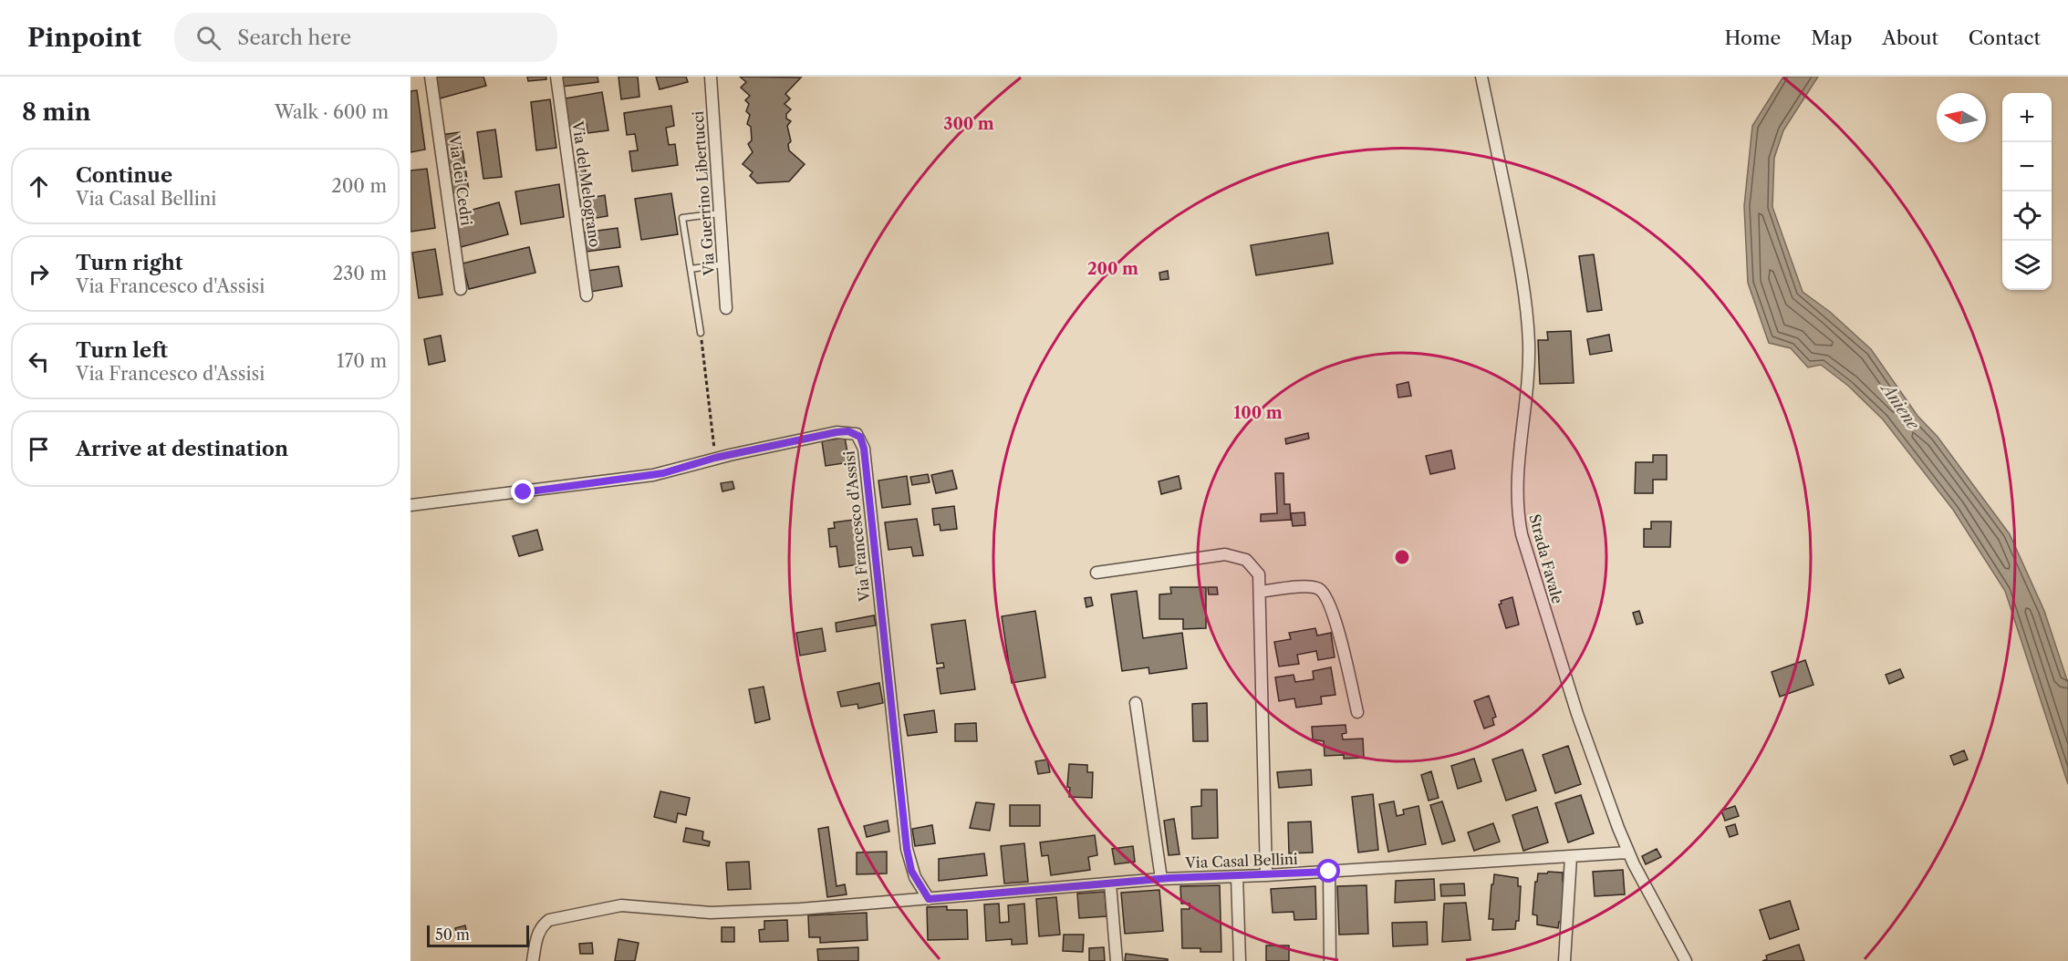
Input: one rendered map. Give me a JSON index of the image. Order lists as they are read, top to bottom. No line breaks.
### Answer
{"streets":{"street":["Via dei Cedri","Via del Melograno","Via Guerrino Libertucci","Via Francesco d'Assisi","Strada Favale","Via Casal Bellini"]},"crossings":[["Via Francesco d'Assisi","Via Casal Bellini"],["Strada Favale","Via Casal Bellini"]],"water":["Aniene"],"scale_bar":"50 m","north":"left","page":{"header":"Pinpoint","search":"Search here","nav":["Home","Map","About","Contact"],"heading":["8 min","Walk · 600 m"],"map_buttons":["+","−"],"list":[["Continue","Via Casal Bellini","200 m"],["Turn right","Via Francesco d'Assisi","230 m"],["Turn left","Via Francesco d'Assisi","170 m"],"Arrive at destination"],"scale":"50 m"},"rings":["300 m","200 m","100 m"]}
